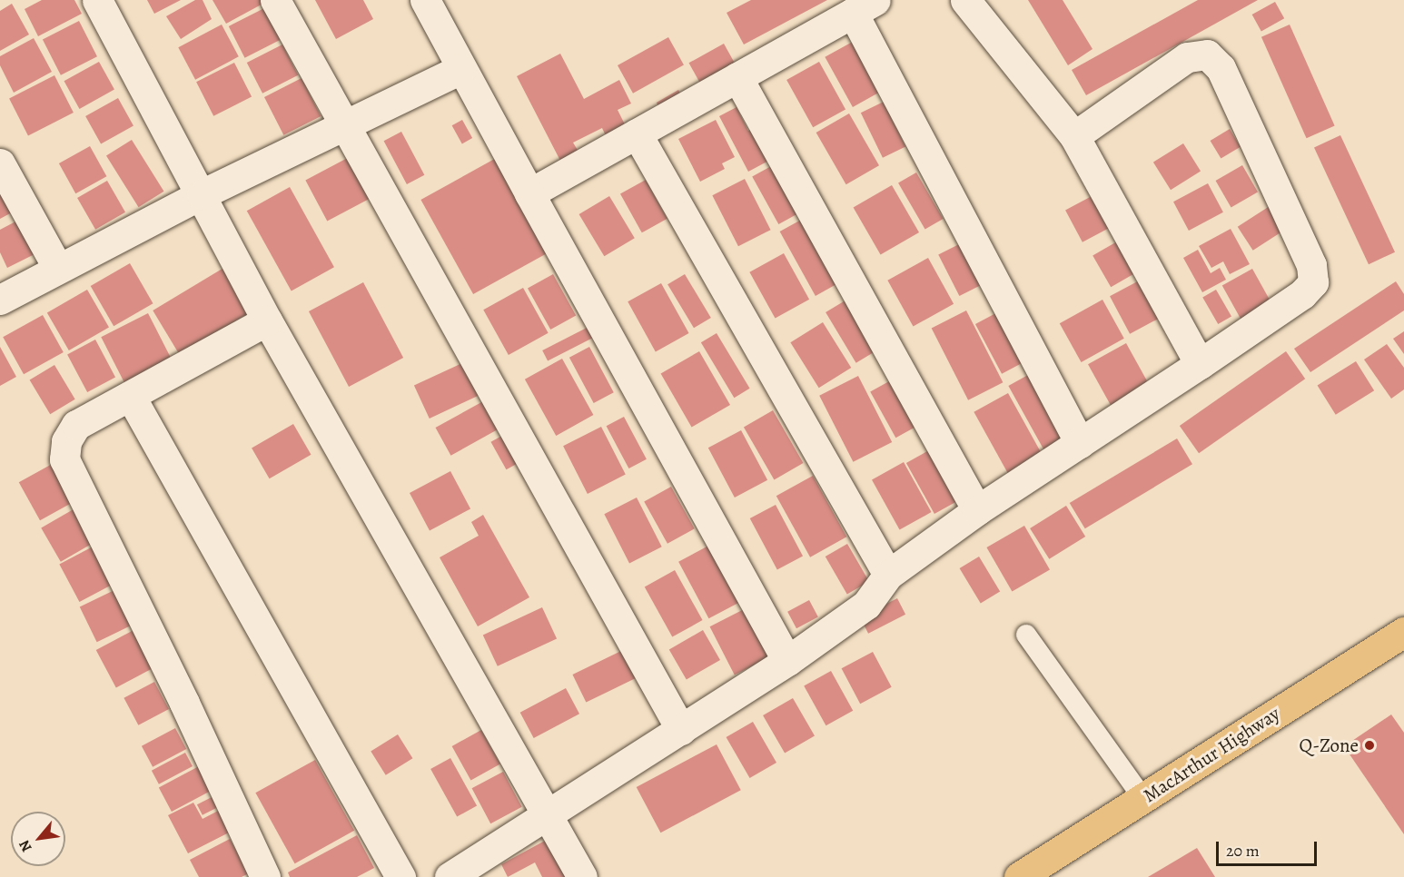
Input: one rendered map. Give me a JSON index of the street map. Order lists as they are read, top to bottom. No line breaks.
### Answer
{"streets":{"highway":["MacArthur Highway"]},"places":["Q-Zone"],"scale_bar":"20 m","north":"bottom left"}
